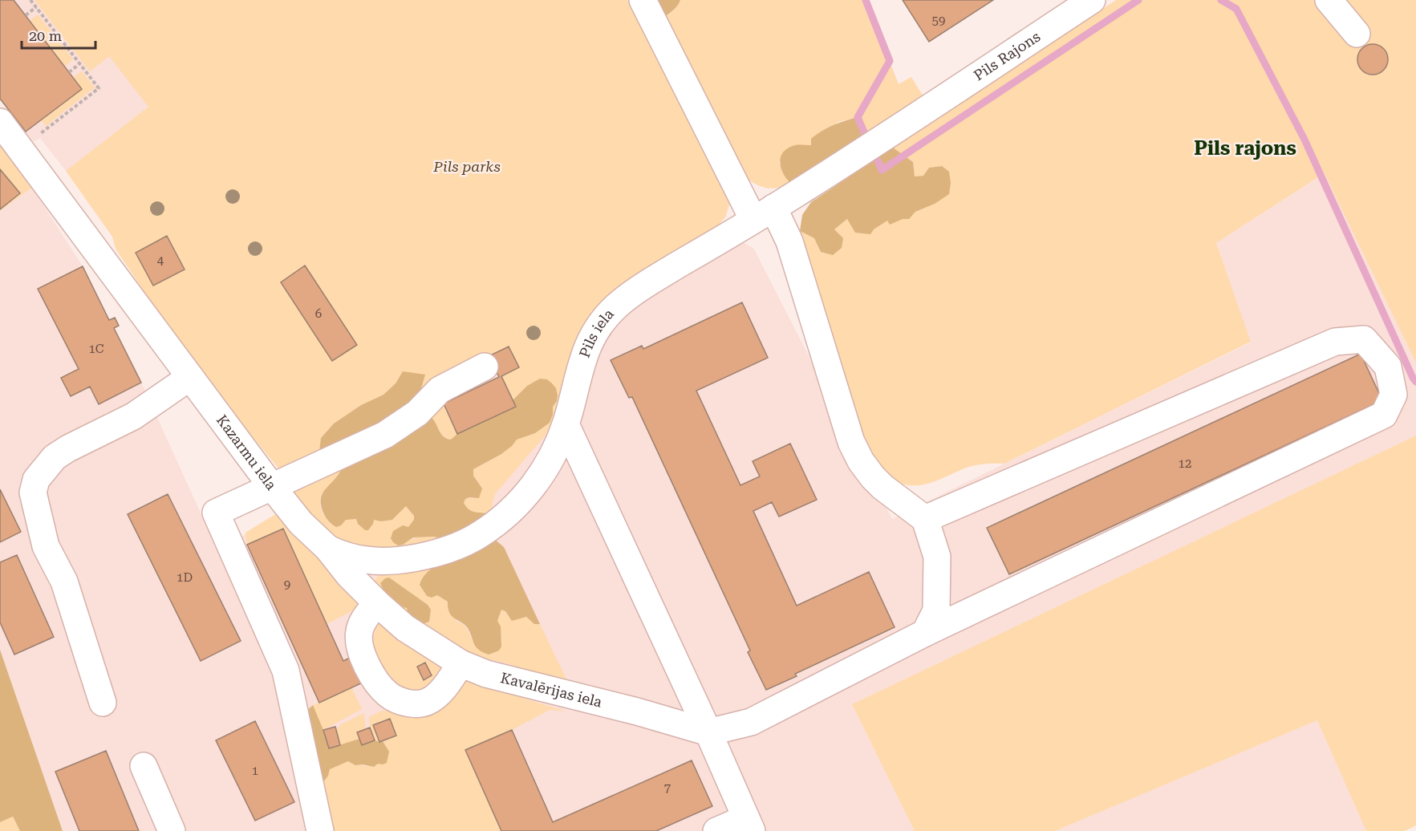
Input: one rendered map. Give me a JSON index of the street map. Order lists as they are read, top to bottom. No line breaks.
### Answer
{"streets":{"street":["Pils Rajons","Pils iela","Kazarmu iela","Kavalērijas iela"]},"crossings":[["Pils Rajons","Pils iela"],["Pils iela","Kavalērijas iela"]],"districts":["Pils rajons"],"parks":["Pils parks"],"house_numbers":["59","4","6","1C","12","1D","9","1","7"],"scale_bar":"20 m"}
